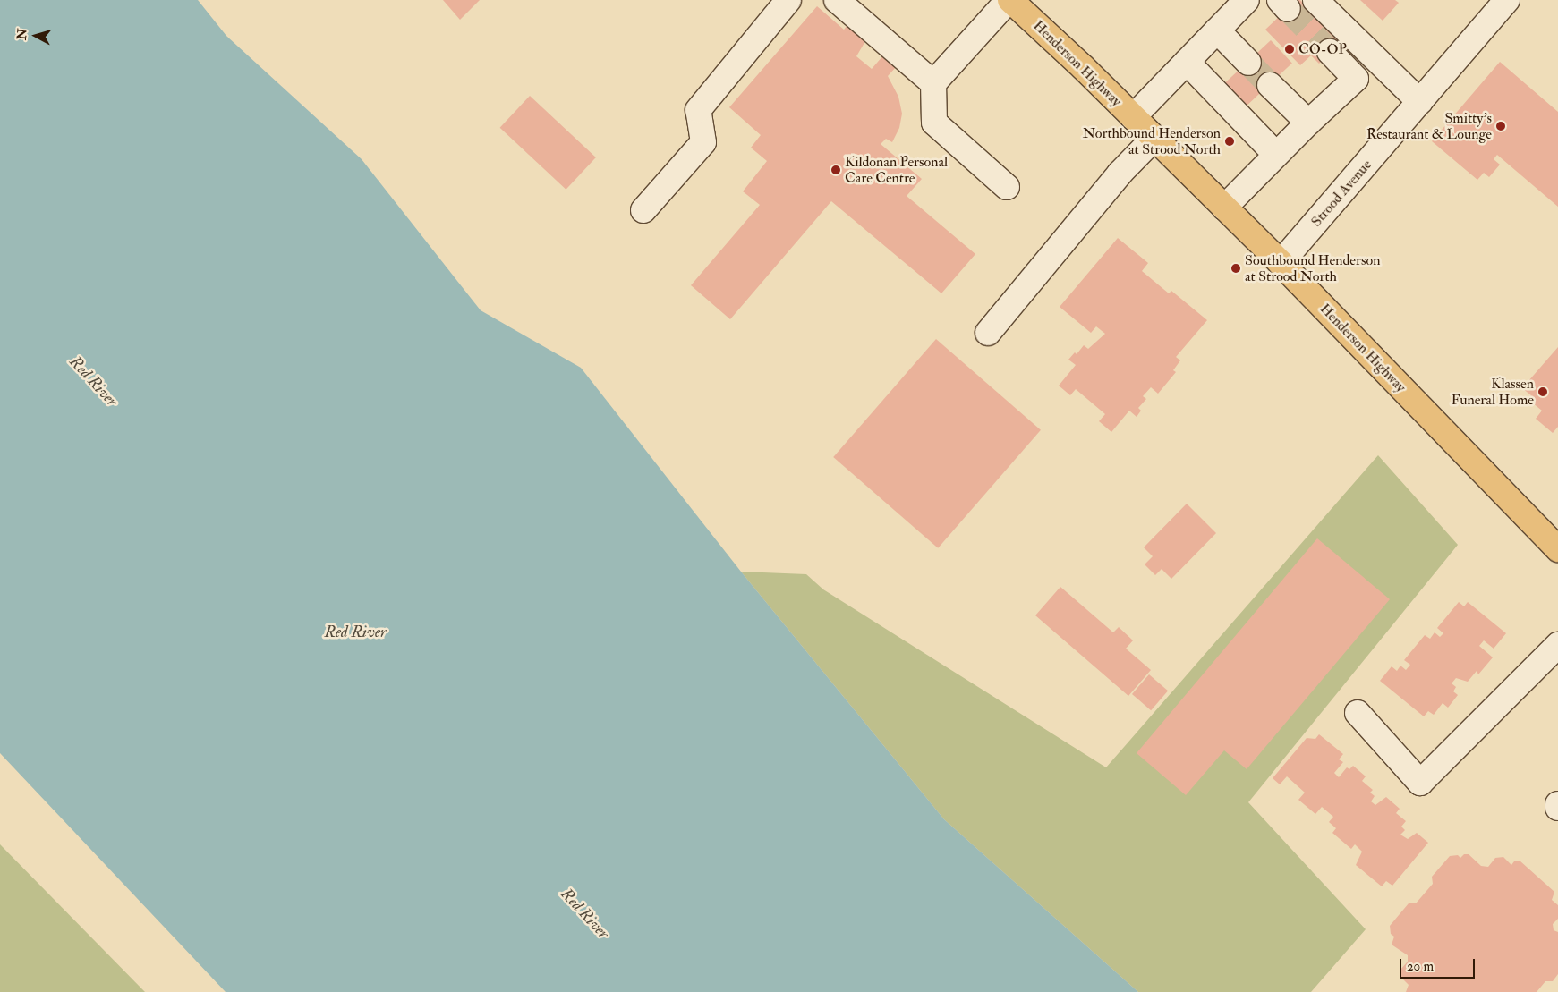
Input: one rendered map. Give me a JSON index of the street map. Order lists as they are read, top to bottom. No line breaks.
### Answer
{"streets":{"main road":["Henderson Highway"],"street":["Strood Avenue"]},"crossings":[["Henderson Highway","Strood Avenue"]],"water":["Red River"],"places":["CO-OP","Smitty's Restaurant & Lounge","Northbound Henderson at Strood North","Kildonan Personal Care Centre","Southbound Henderson at Strood North","Klassen Funeral Home"],"scale_bar":"20 m","north":"left"}
